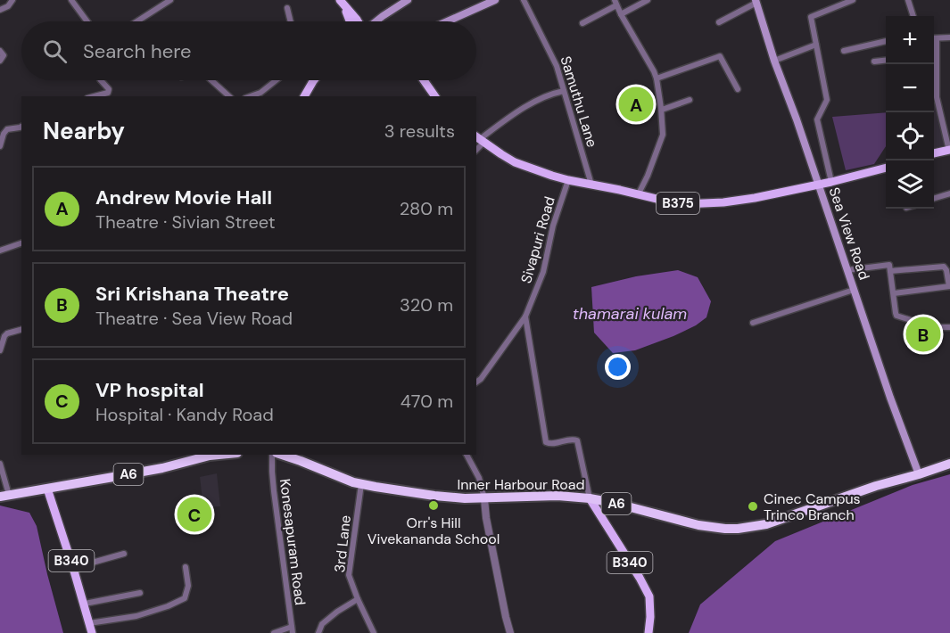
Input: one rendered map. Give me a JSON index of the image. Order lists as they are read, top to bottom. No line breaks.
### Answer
{"streets":{"highway":["A6","Inner Harbour Road"],"main road":["B375","Sea View Road","B340"],"street":["Samuthu Lane","Sivapuri Road","Konesapuram Road","3rd Lane"]},"crossings":[["Samuthu Lane","B375"],["B375","Sea View Road"],["B375","Sivapuri Road"],["Sea View Road","Inner Harbour Road"],["A6","B340"],["Inner Harbour Road","3rd Lane"],["Inner Harbour Road","B340"]],"water":["thamarai kulam"],"places":["Orr's Hill Vivekananda School","Cinec Campus Trinco Branch"],"page":{"map_buttons":["+","−"],"search":"Search here","pins":["A","B","C"],"heading":["Nearby","3 results"],"list":[{"mark":"A","name":"Andrew Movie Hall","note":"Theatre · Sivian Street","value":"280 m"},{"mark":"B","name":"Sri Krishana Theatre","note":"Theatre · Sea View Road","value":"320 m"},{"mark":"C","name":"VP hospital","note":"Hospital · Kandy Road","value":"470 m"}]}}
